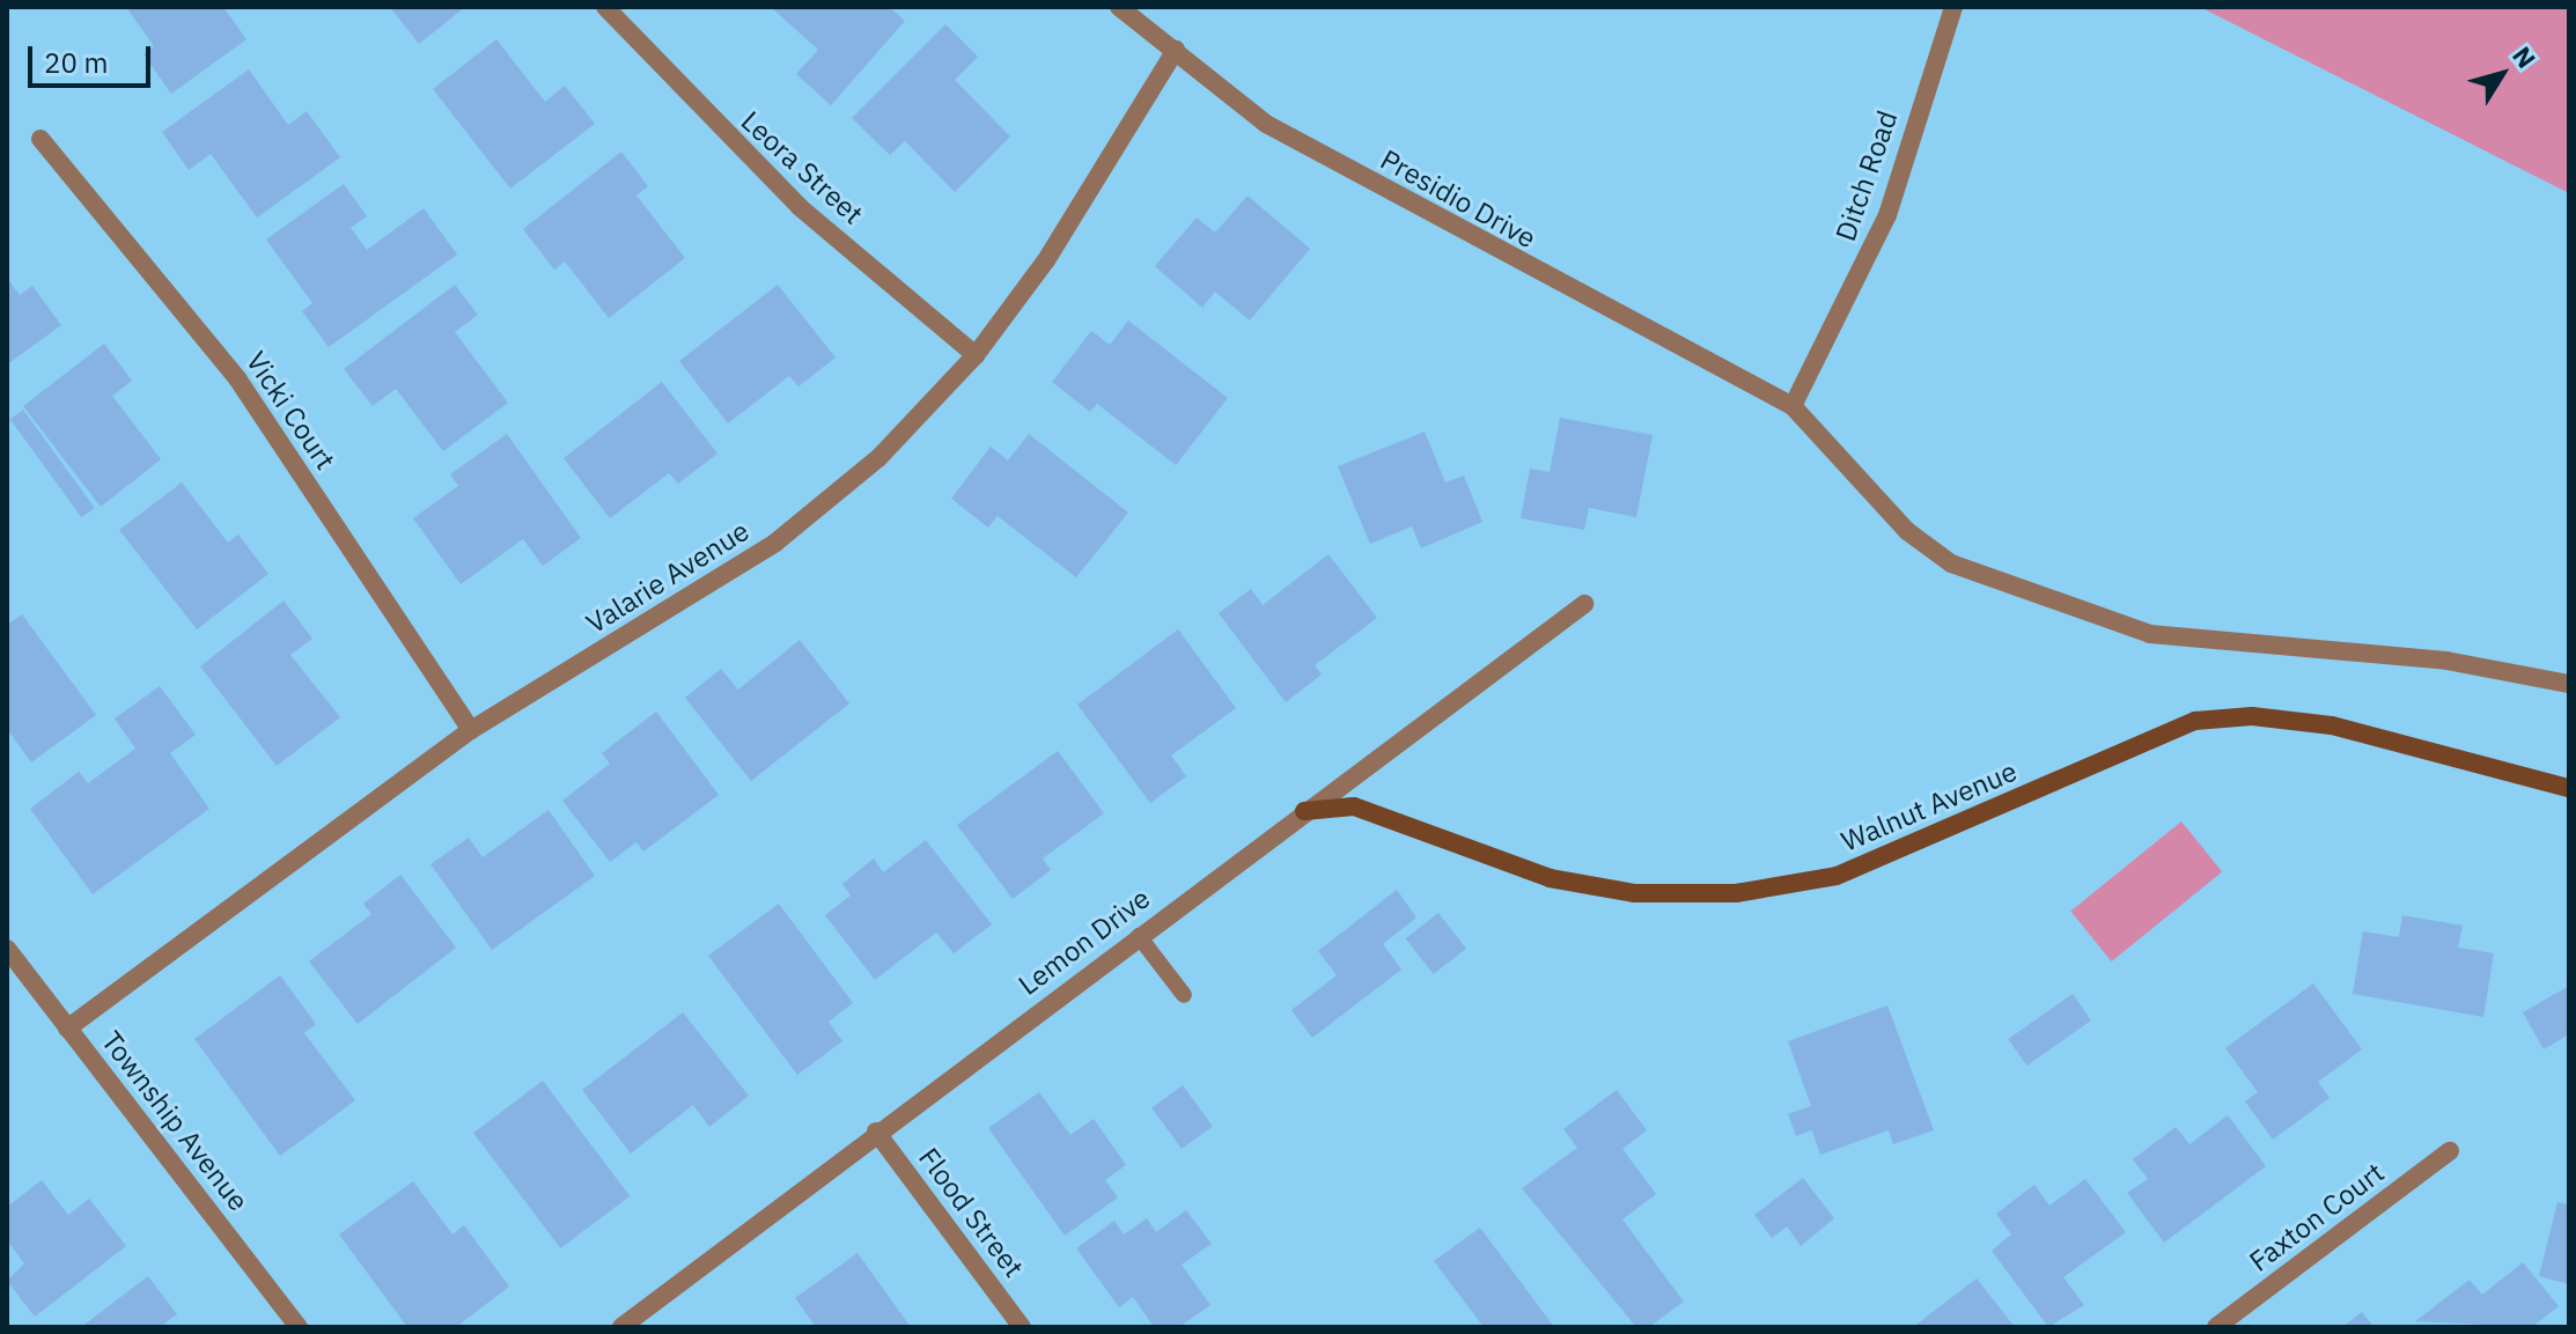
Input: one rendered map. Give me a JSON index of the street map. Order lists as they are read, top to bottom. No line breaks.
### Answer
{"streets":{"street":["Leora Street","Ditch Road","Presidio Drive","Vicki Court","Valarie Avenue","Walnut Avenue","Lemon Drive","Township Avenue","Flood Street","Faxton Court"]},"crossings":[["Leora Street","Valarie Avenue"],["Ditch Road","Presidio Drive"],["Presidio Drive","Valarie Avenue"],["Vicki Court","Valarie Avenue"],["Valarie Avenue","Township Avenue"],["Walnut Avenue","Lemon Drive"],["Lemon Drive","Flood Street"]],"scale_bar":"20 m","north":"top right"}
